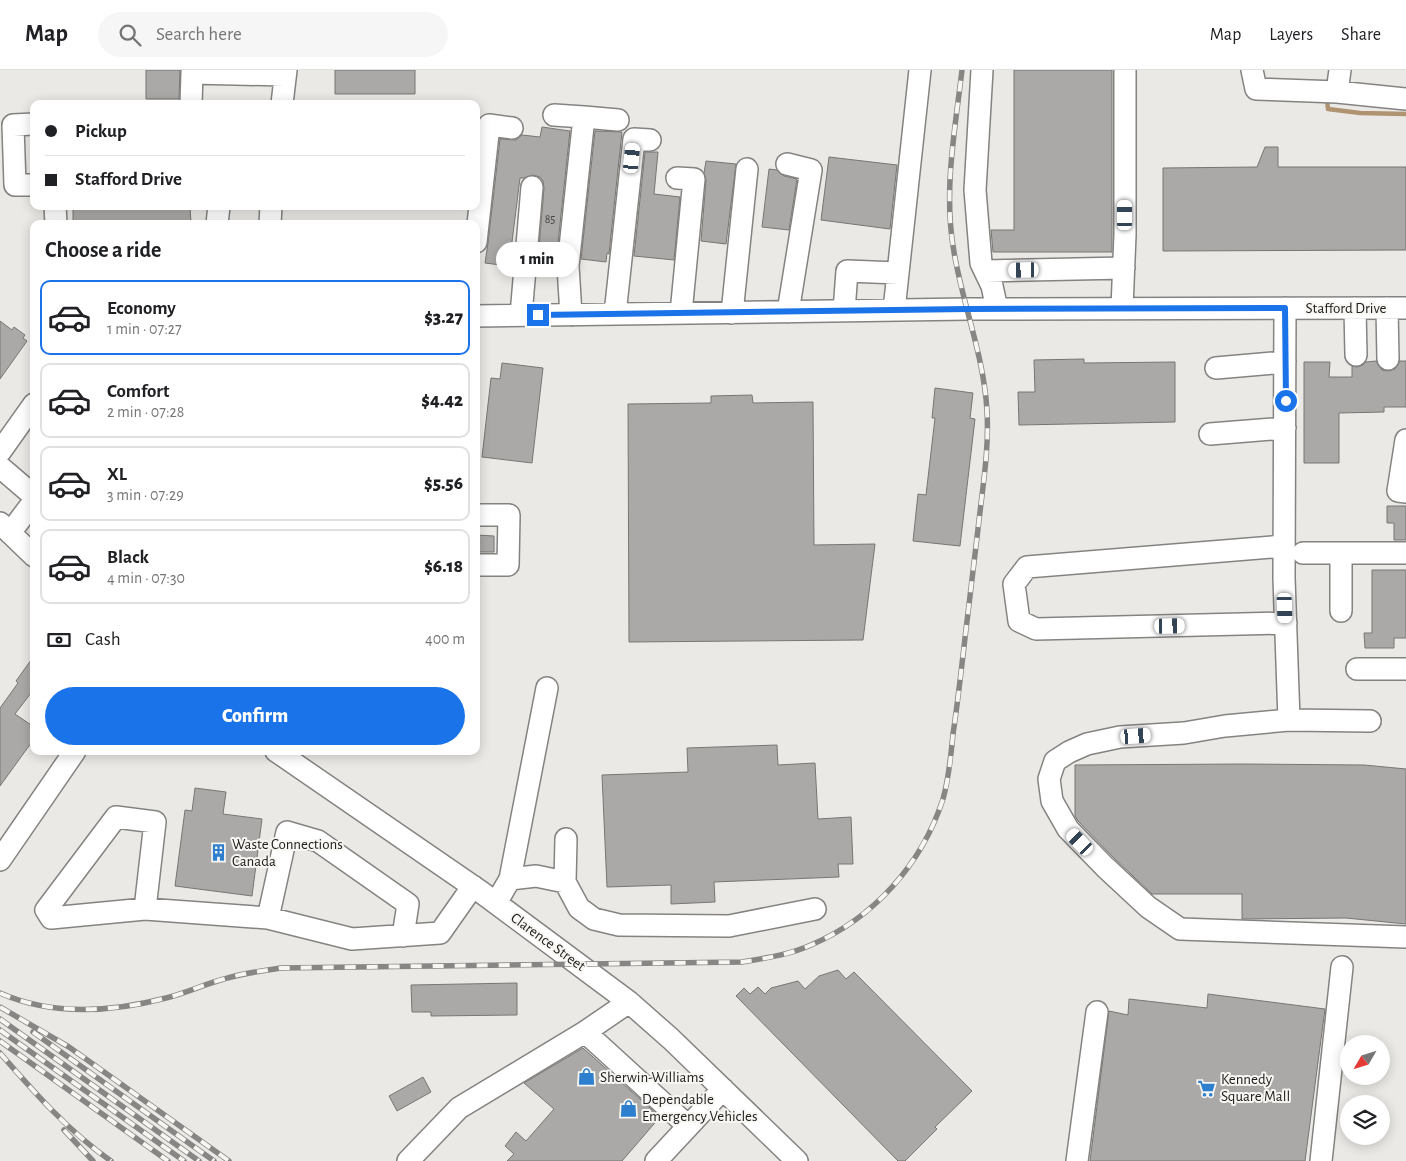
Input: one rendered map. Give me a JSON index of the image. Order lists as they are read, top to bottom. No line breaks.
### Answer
{"streets":{"street":["Stafford Drive","Clarence Street"]},"places":{"building":["Waste Connections Canada"],"shop":["Sherwin-Williams","Dependable Emergency Vehicles"],"supermarket":["Kennedy Square Mall"]},"house_numbers":["85"],"north":"bottom left","page":{"header":"Map","search":"Search here","nav":["Map","Layers","Share"],"banner":["Pickup","Stafford Drive"],"heading":"Choose a ride","bubble":"1 min","list":[{"name":"Economy","note":"1 min · 07:27","value":"$3.27"},{"name":"Comfort","note":"2 min · 07:28","value":"$4.42"},{"name":"XL","note":"3 min · 07:29","value":"$5.56"},{"name":"Black","note":"4 min · 07:30","value":"$6.18"}],"pay":["Cash","400 m"],"buttons":"Confirm"}}
